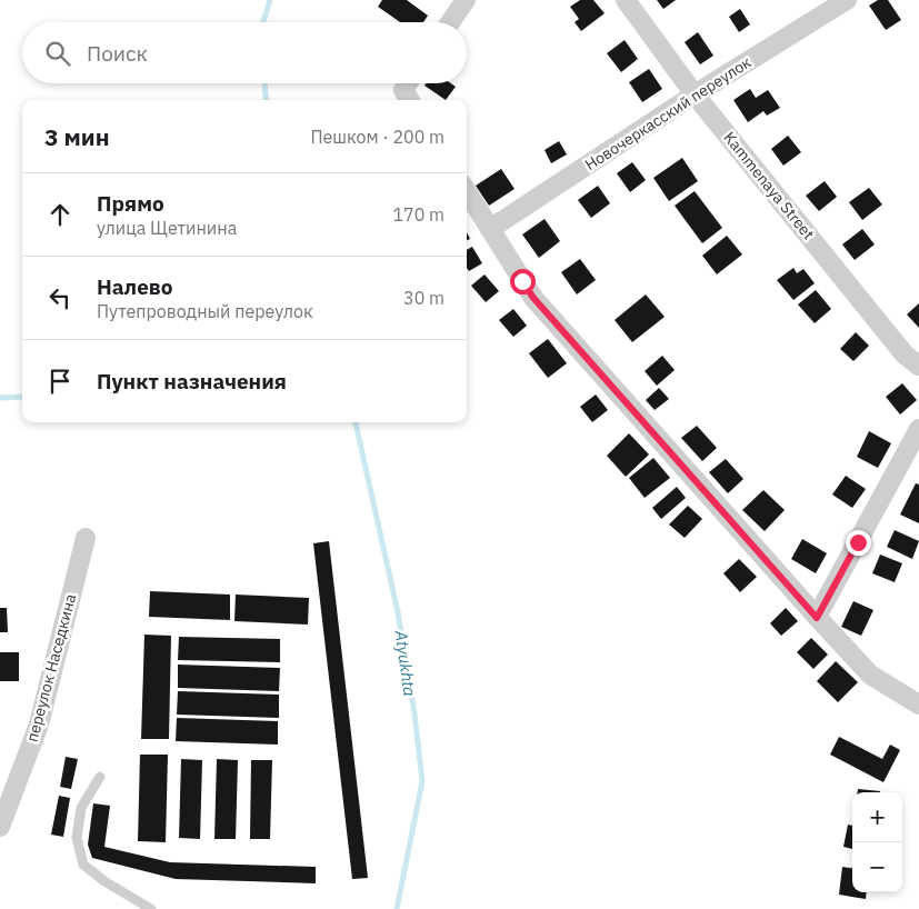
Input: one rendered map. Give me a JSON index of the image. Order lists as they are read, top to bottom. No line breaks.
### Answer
{"streets":{"street":["Новочеркасский переулок","Kammenaya Street","переулок Наседкина"]},"crossings":[["Новочеркасский переулок","Kammenaya Street"]],"water":["Atyukhta"],"page":{"search":"Поиск","heading":["3 мин","Пешком · 200 m"],"list":[["Прямо","улица Щетинина","170 m"],["Налево","Путепроводный переулок","30 m"],"Пункт назначения"],"map_buttons":["+","−"]}}
